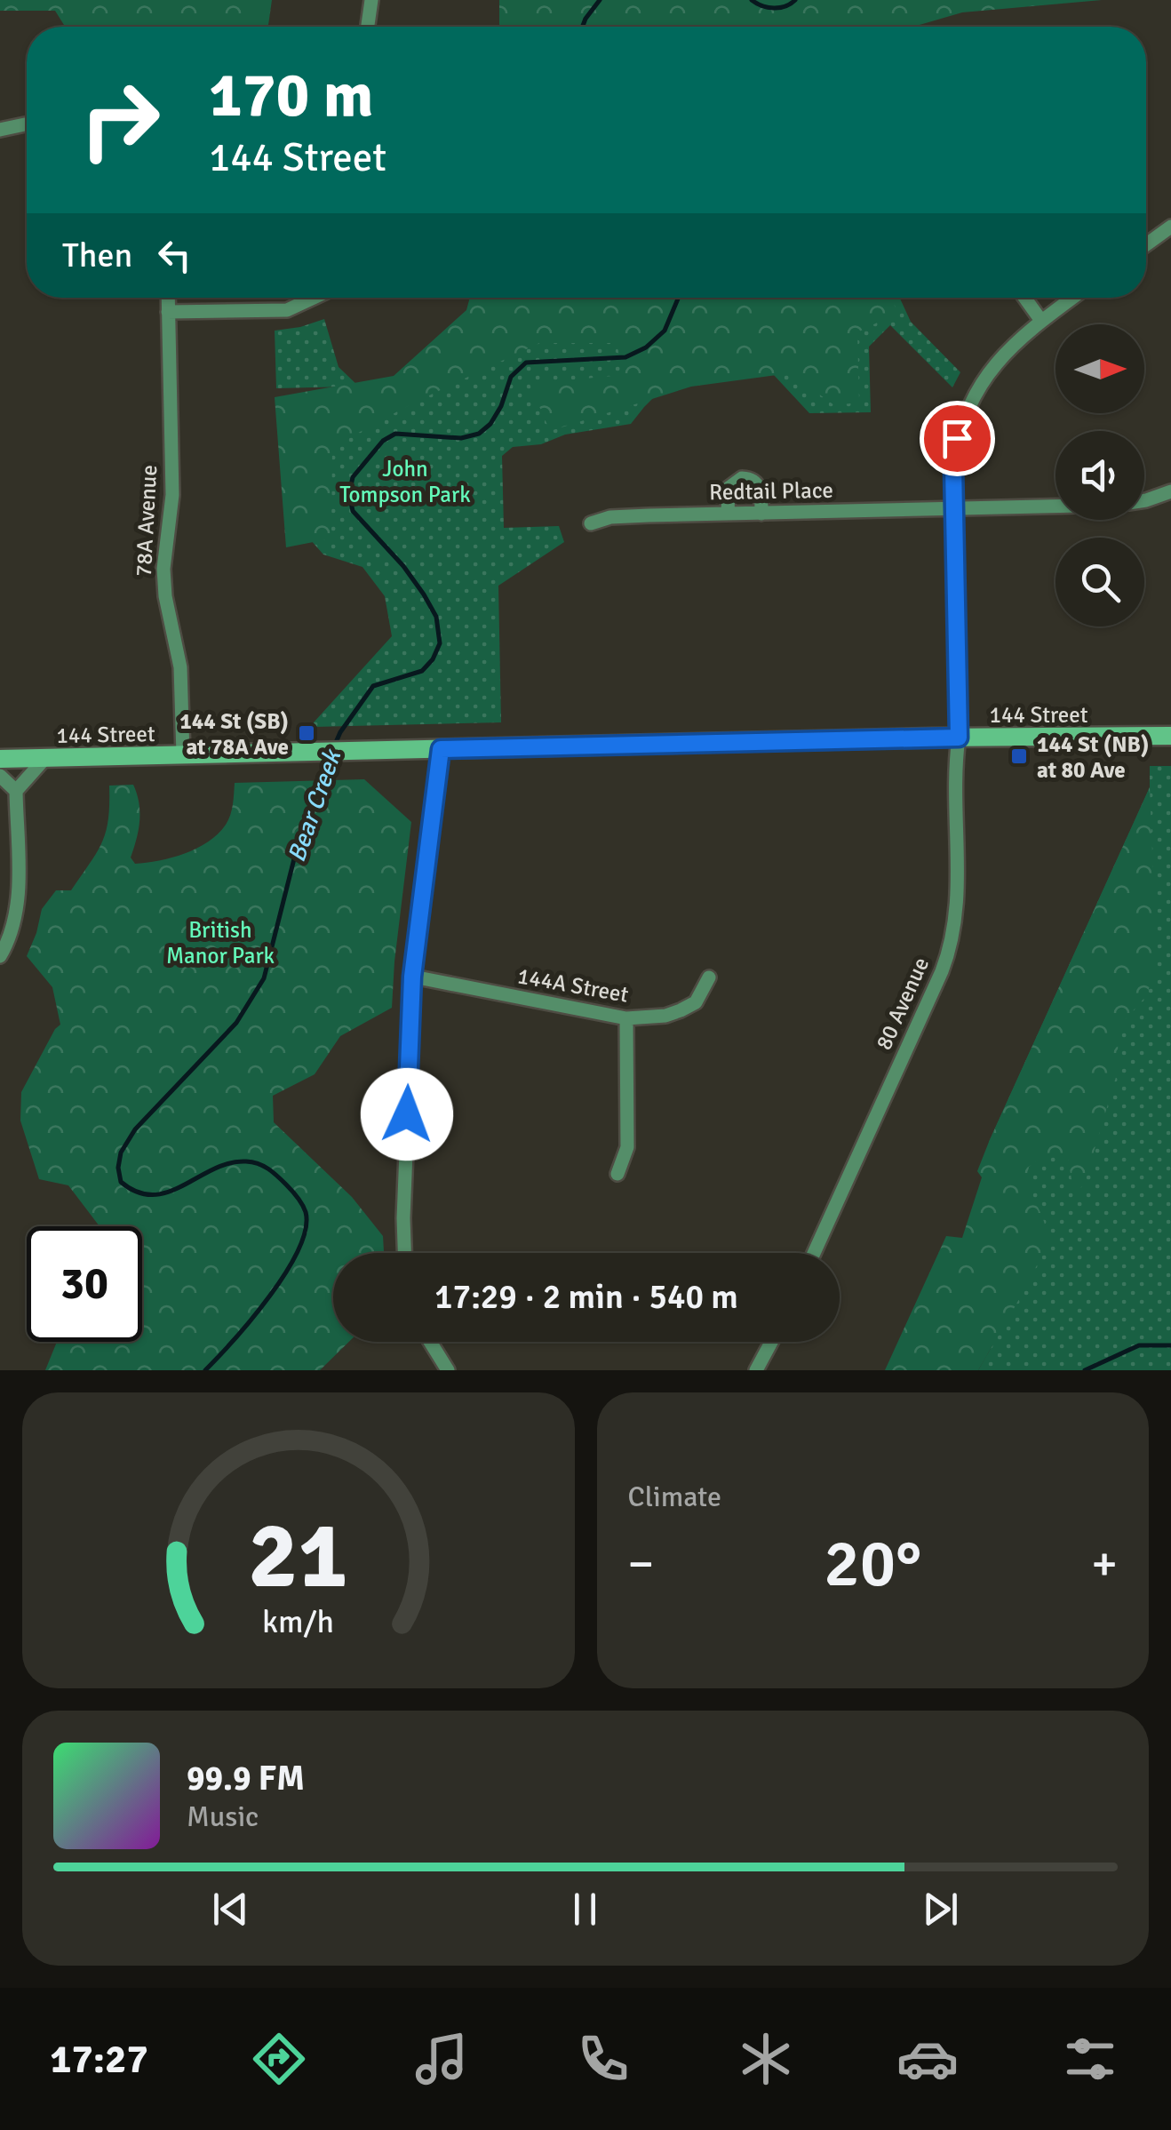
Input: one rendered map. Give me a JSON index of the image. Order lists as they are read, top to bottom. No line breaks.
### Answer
{"streets":{"main road":["144 Street"],"street":["Redtail Place","78A Avenue","144A Street","80 Avenue"]},"crossings":[["Redtail Place","80 Avenue"],["78A Avenue","144 Street"],["144 Street","80 Avenue"]],"water":["Bear Creek"],"parks":["John Tompson Park","British Manor Park"],"places":{"transit":["144 St (SB) at 78A Ave","144 St (NB) at 80 Ave"]},"north":"right","page":{"turn":["170 m","144 Street"],"then":"Then","limit":"30","trip":"17:29 · 2 min · 540 m","tile":"Climate","heat":["−","20°","+"],"song":["99.9 FM","Music"],"tabs":"17:27","gauge":["21","km/h"]}}
